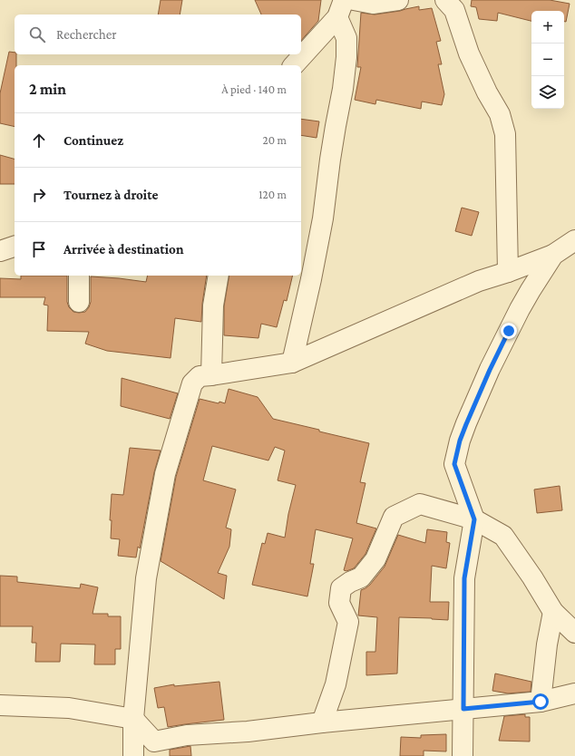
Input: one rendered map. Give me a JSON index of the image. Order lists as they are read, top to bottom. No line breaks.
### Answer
{"page":{"map_buttons":["+","−"],"search":"Rechercher","heading":["2 min","À pied · 140 m"],"list":[["Continuez","20 m"],["Tournez à droite","120 m"],"Arrivée à destination"]}}
